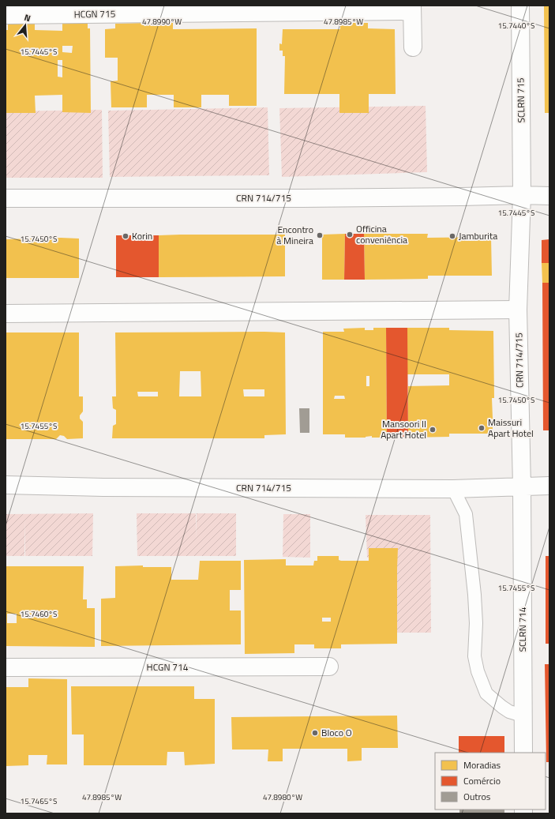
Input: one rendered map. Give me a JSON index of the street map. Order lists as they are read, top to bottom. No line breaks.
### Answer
{"streets":{"street":["HCGN 715","SCLRN 715","CRN 714/715","SCLRN 714","HCGN 714"]},"crossings":[["SCLRN 715","CRN 714/715"],["CRN 714/715","SCLRN 714"]],"places":["Officina conveniência","Encontro à Mineira","Korin","Jamburita","Maissuri Apart Hotel","Mansoori II Apart Hotel","Bloco O"],"legend":["Moradias","Comércio","Outros"],"north":"top","coordinates":["47.8990°W","47.8985°W","15.7440°S","15.7445°S","15.7450°S","15.7455°S","15.7460°S","47.8980°W","15.7465°S"]}
